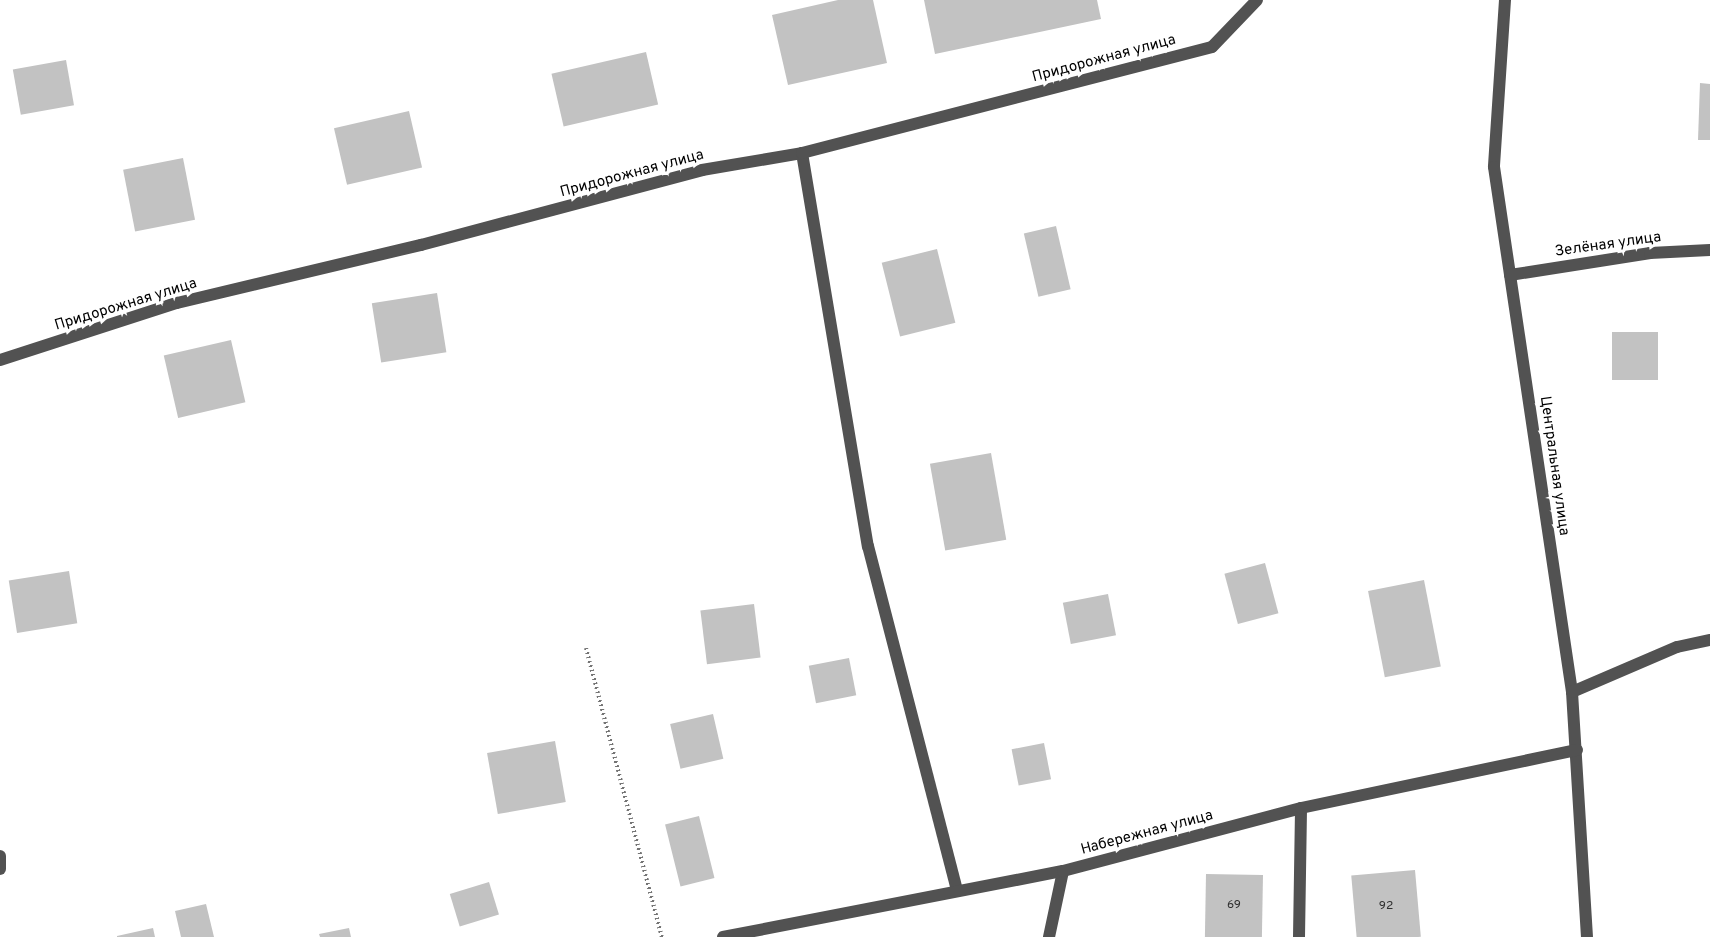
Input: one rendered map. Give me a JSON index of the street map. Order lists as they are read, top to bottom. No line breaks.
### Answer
{"streets":{"street":["Придорожная улица","Зелёная улица","Центральная улица","Набережная улица"]},"crossings":[["Зелёная улица","Центральная улица"],["Центральная улица","Набережная улица"]],"house_numbers":["69","92"]}
